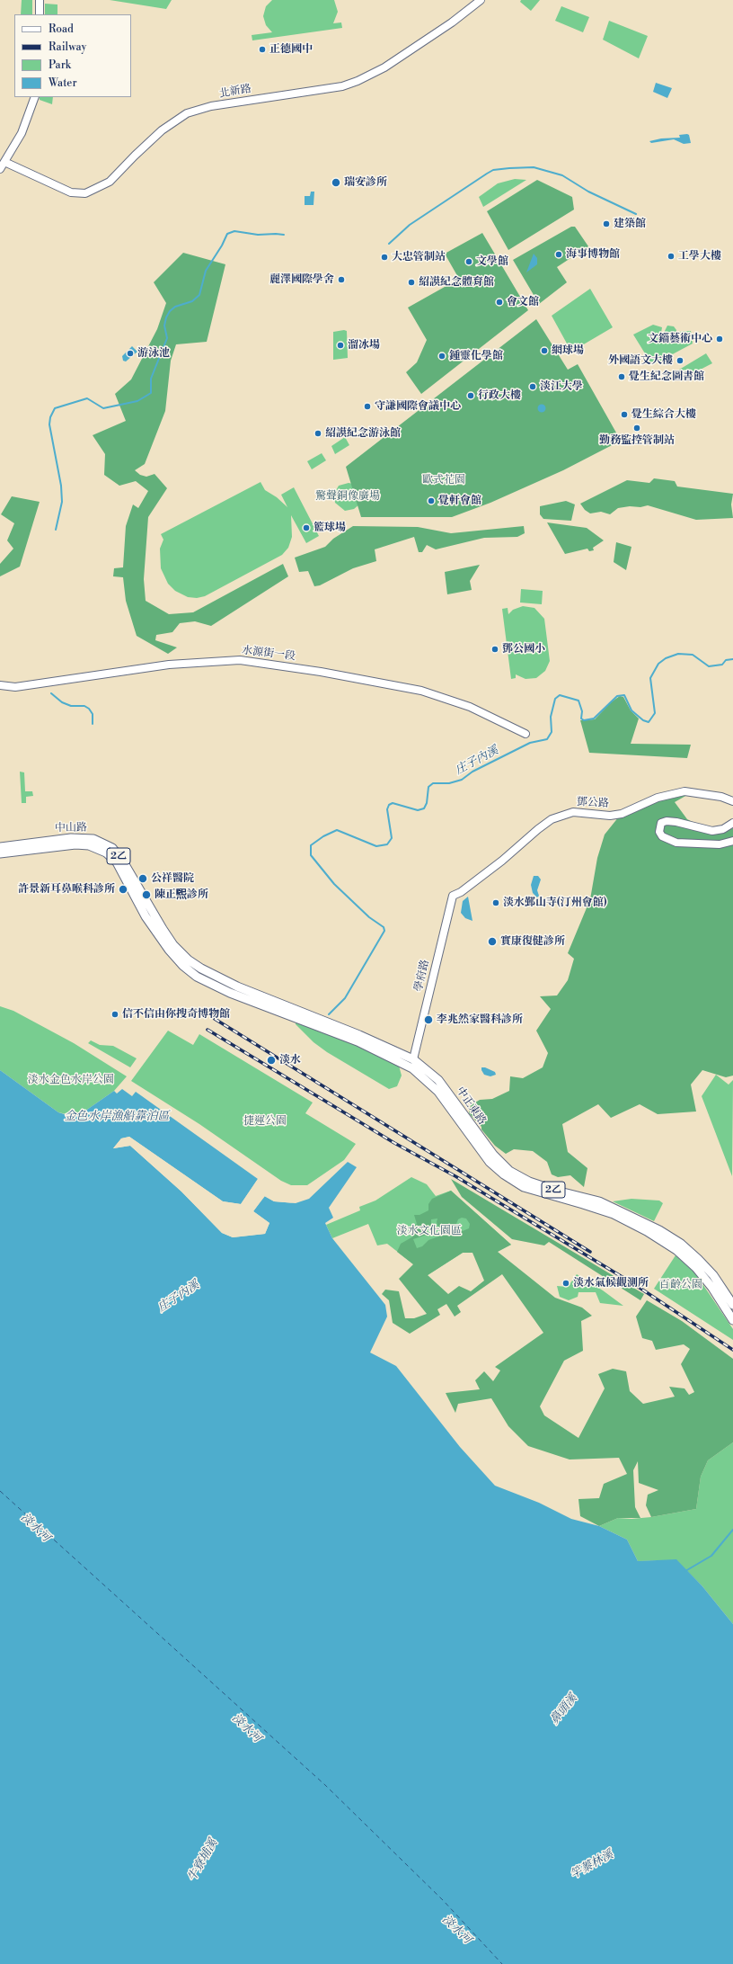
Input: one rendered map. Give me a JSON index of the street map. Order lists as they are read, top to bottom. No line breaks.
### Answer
{"streets":{"main road":["中山路","2乙","中正東路"],"street":["北新路","水源街一段","鄧公路","學府路"]},"crossings":[["鄧公路","學府路"],["中山路","中正東路"],["2乙","中正東路"],["學府路","中正東路"]],"water":["庄子內溪","金色水岸漁船靠泊區","淡水河","鼻頭溪","牛寮埔溪","竿蓁林溪"],"parks":["歐式花園","驚聲銅像廣場","淡水金色水岸公園","捷運公園","淡水文化園區","百齡公園"],"places":["正德國中","瑞安診所","建築館","海事博物館","工學大樓","大忠管制站","文學館","麗澤國際學舍","紹謨紀念體育館","會文館","文錙藝術中心","溜冰場","網球場","游泳池","鍾靈化學館","外國語文大樓","覺生紀念圖書館","淡江大學","行政大樓","守謙國際會議中心","覺生綜合大樓","勤務監控管制站","紹謨紀念游泳館","覺軒會館","籃球場","鄧公國小","公祥醫院","許景新耳鼻喉科診所","陳正煕診所","淡水鄞山寺(汀州會館)","實康復健診所","信不信由你搜奇博物館","李兆然家醫科診所","淡水","淡水氣候觀測所"],"legend":["Road","Railway","Park","Water"]}
